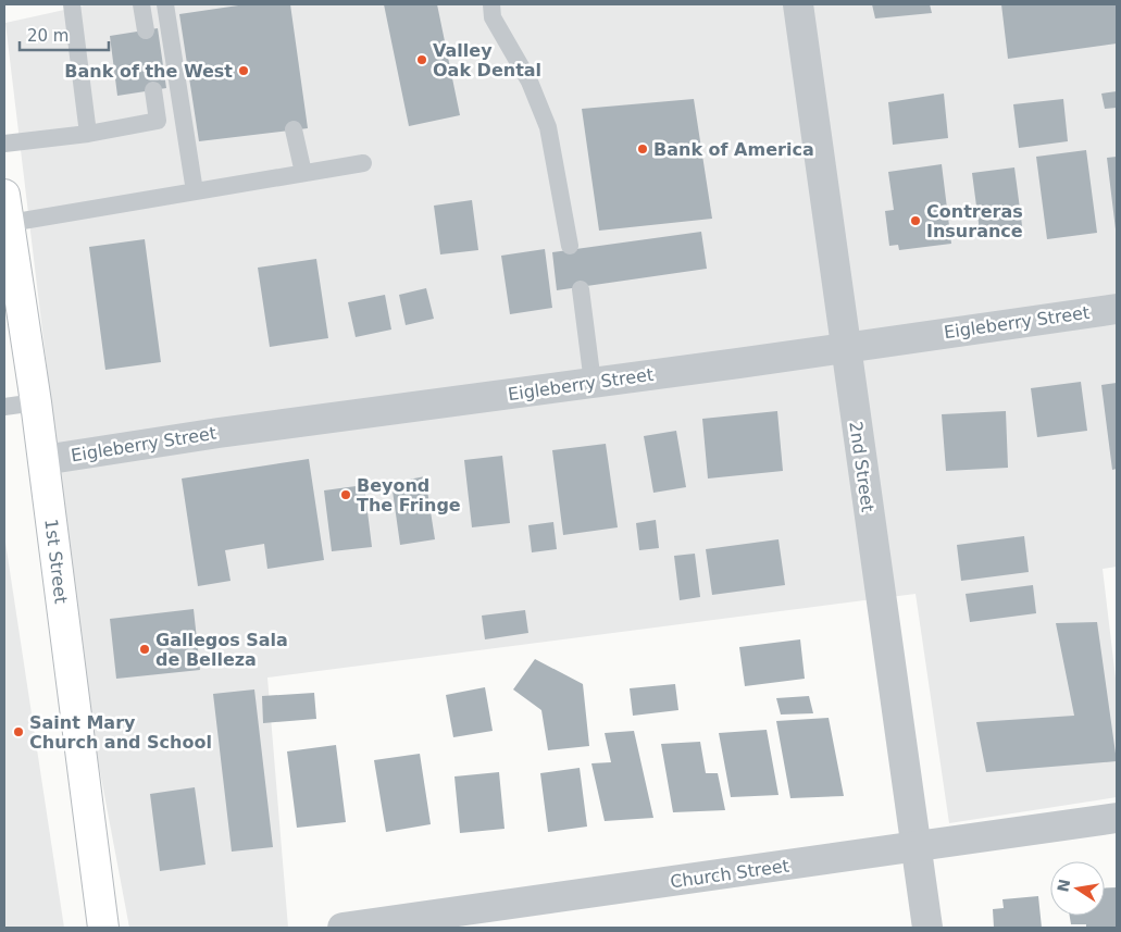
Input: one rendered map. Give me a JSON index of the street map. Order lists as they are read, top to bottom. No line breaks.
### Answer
{"streets":{"main road":["1st Street"],"street":["Eigleberry Street","2nd Street","Church Street"]},"crossings":[["Eigleberry Street","2nd Street"],["Eigleberry Street","1st Street"],["2nd Street","Church Street"]],"places":["Valley Oak Dental","Bank of the West","Bank of America","Contreras Insurance","Beyond The Fringe","Gallegos Sala de Belleza","Saint Mary Church and School"],"scale_bar":"20 m","north":"left"}
